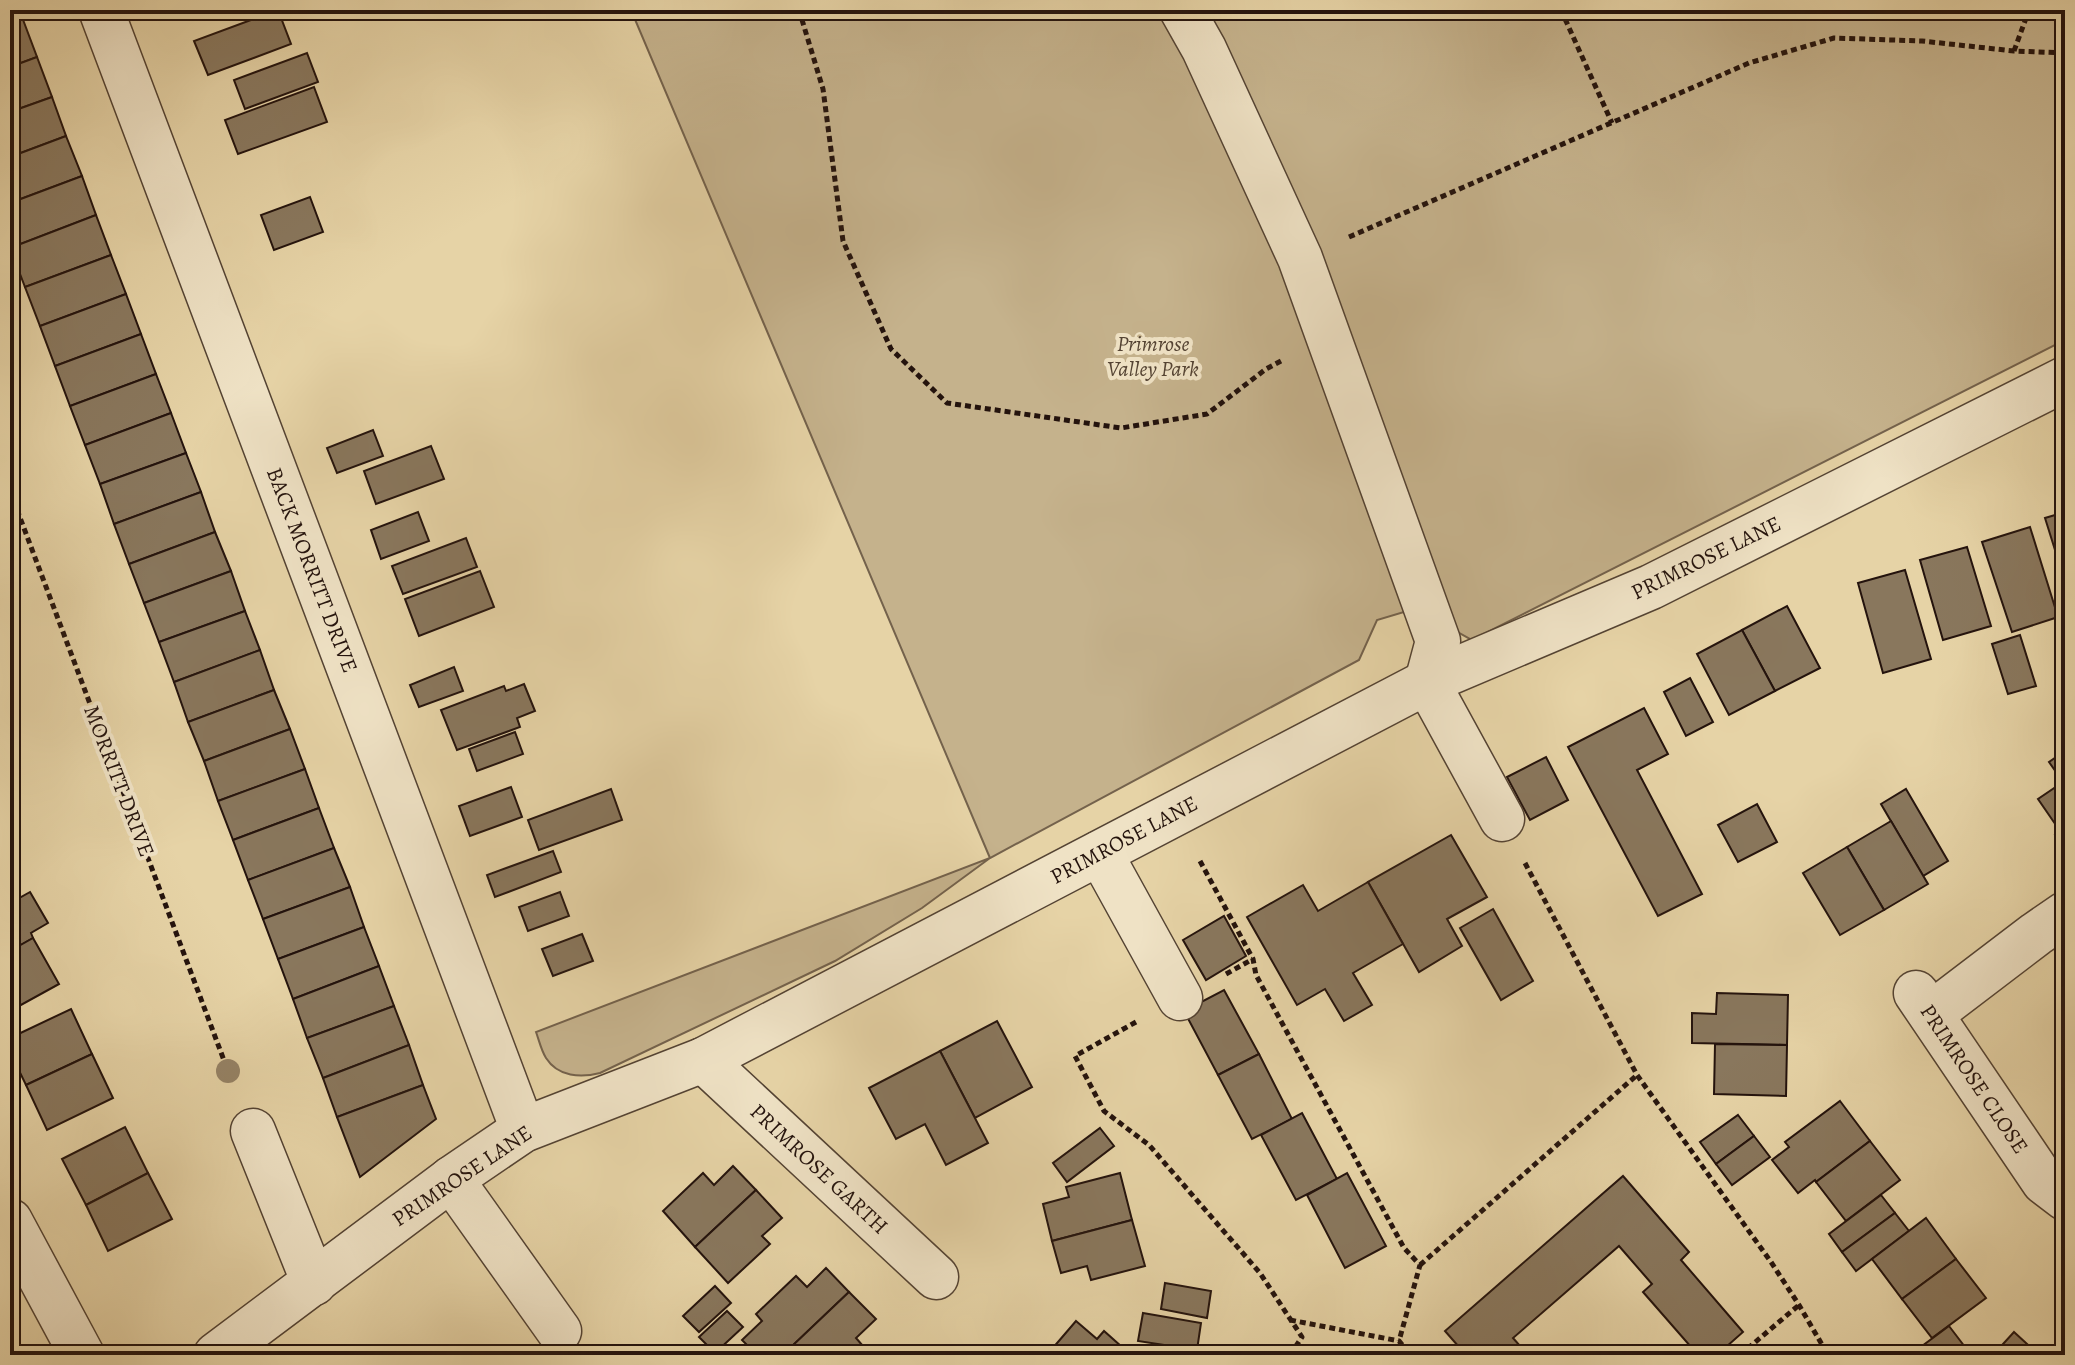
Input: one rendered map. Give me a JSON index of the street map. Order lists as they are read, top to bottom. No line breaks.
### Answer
{"streets":{"street":["PRIMROSE LANE","BACK MORRITT DRIVE","PRIMROSE CLOSE","PRIMROSE GARTH"],"path":["MORRITT DRIVE"]},"crossings":[["PRIMROSE LANE","BACK MORRITT DRIVE"],["PRIMROSE LANE","PRIMROSE GARTH"]],"parks":["Primrose Valley Park"]}
